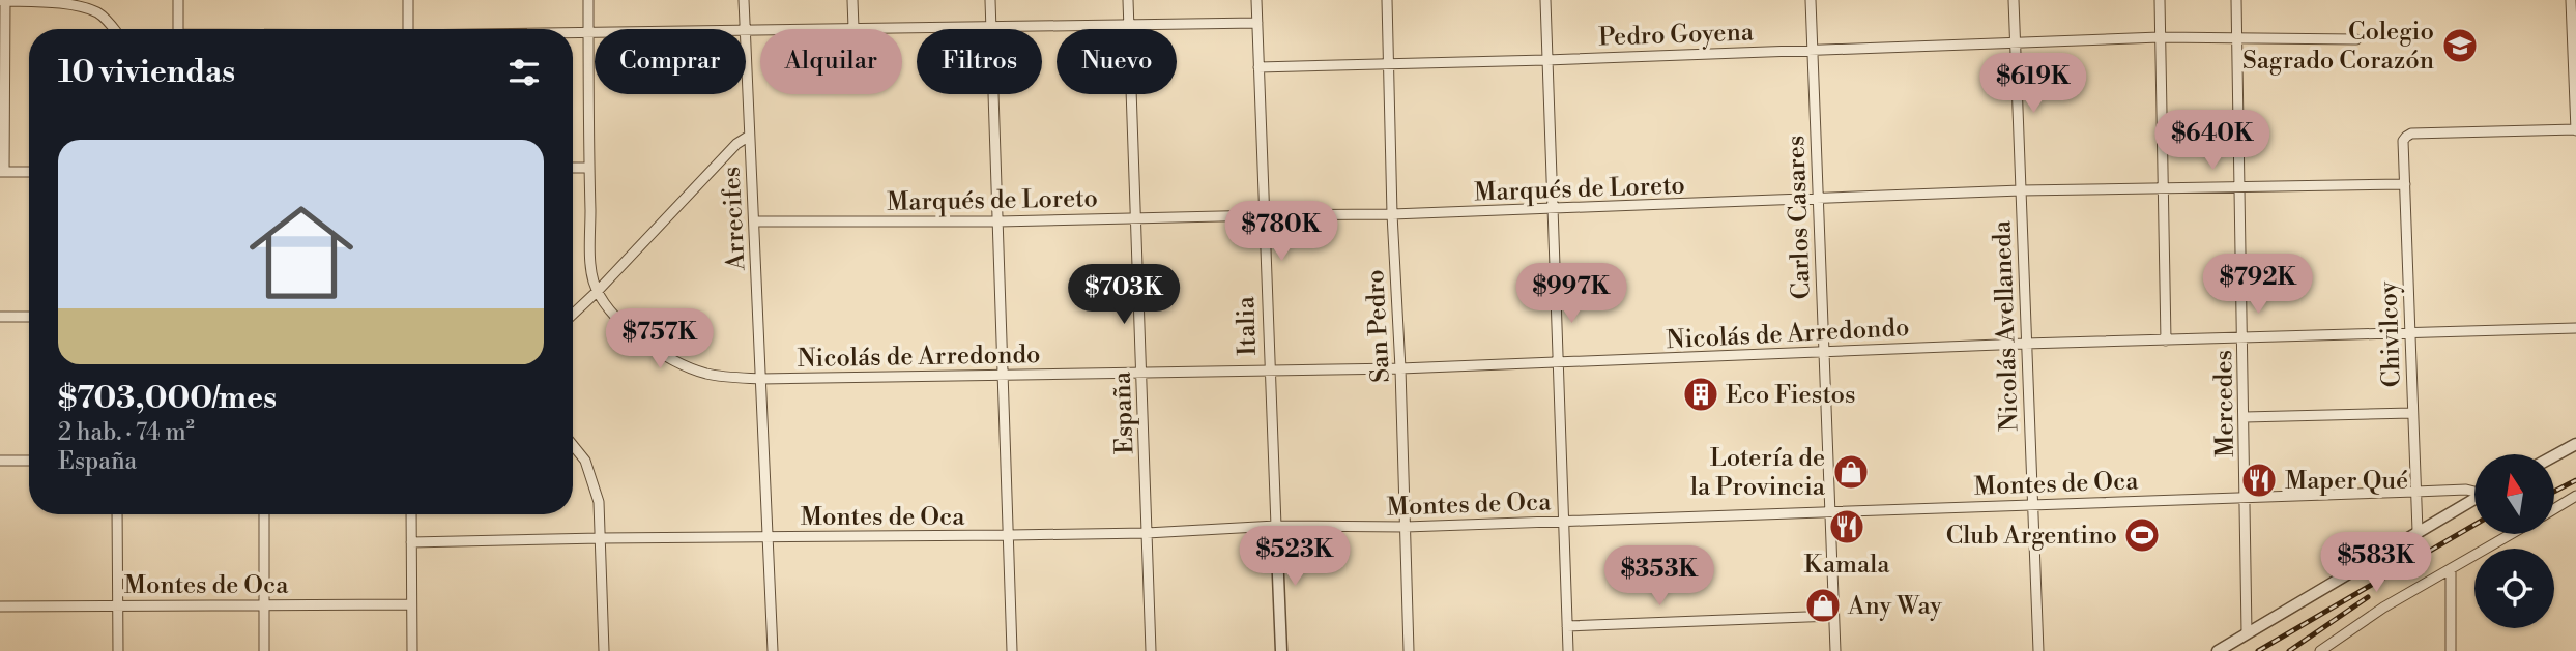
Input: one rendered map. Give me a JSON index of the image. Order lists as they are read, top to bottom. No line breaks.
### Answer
{"streets":{"street":["Pedro Goyena","Marqués de Loreto","Carlos Casares","Arrecifes","Italia","San Pedro","Nicolás Avellaneda","Nicolás de Arredondo","Chivilcoy","Mercedes","España","Montes de Oca"]},"crossings":[["Pedro Goyena","Carlos Casares"],["Pedro Goyena","Italia"],["Pedro Goyena","San Pedro"],["Pedro Goyena","Nicolás Avellaneda"],["Pedro Goyena","Mercedes"],["Marqués de Loreto","Carlos Casares"],["Marqués de Loreto","Arrecifes"],["Marqués de Loreto","Italia"],["Marqués de Loreto","San Pedro"],["Marqués de Loreto","Nicolás Avellaneda"],["Marqués de Loreto","Chivilcoy"],["Marqués de Loreto","Mercedes"],["Marqués de Loreto","España"],["Carlos Casares","Nicolás de Arredondo"],["Carlos Casares","Montes de Oca"],["Arrecifes","Nicolás de Arredondo"],["Arrecifes","Montes de Oca"],["Italia","Nicolás de Arredondo"],["Italia","Montes de Oca"],["San Pedro","Nicolás de Arredondo"],["San Pedro","Montes de Oca"],["Nicolás Avellaneda","Nicolás de Arredondo"],["Nicolás Avellaneda","Montes de Oca"],["Nicolás de Arredondo","Chivilcoy"],["Nicolás de Arredondo","Mercedes"],["Nicolás de Arredondo","España"],["Chivilcoy","Montes de Oca"],["Mercedes","Montes de Oca"],["España","Montes de Oca"]],"places":{"school or university":["Colegio Sagrado Corazón"],"building":["Eco Fiestos"],"shop":["Lotería de la Provincia","Any Way"],"restaurant":["Maper Qué","Kamala"],"sports":["Club Argentino"]},"north":"top","page":{"chip":["Comprar","Alquilar","Filtros","Nuevo"],"heading":"10 viviendas","price":["$619K","$640K","$780K","$792K","$997K","$703K","$757K","$523K","$583K","$353K"],"list":[{"name":"$703,000/mes","note":"2 hab. · 74 m² · España"}]}}
